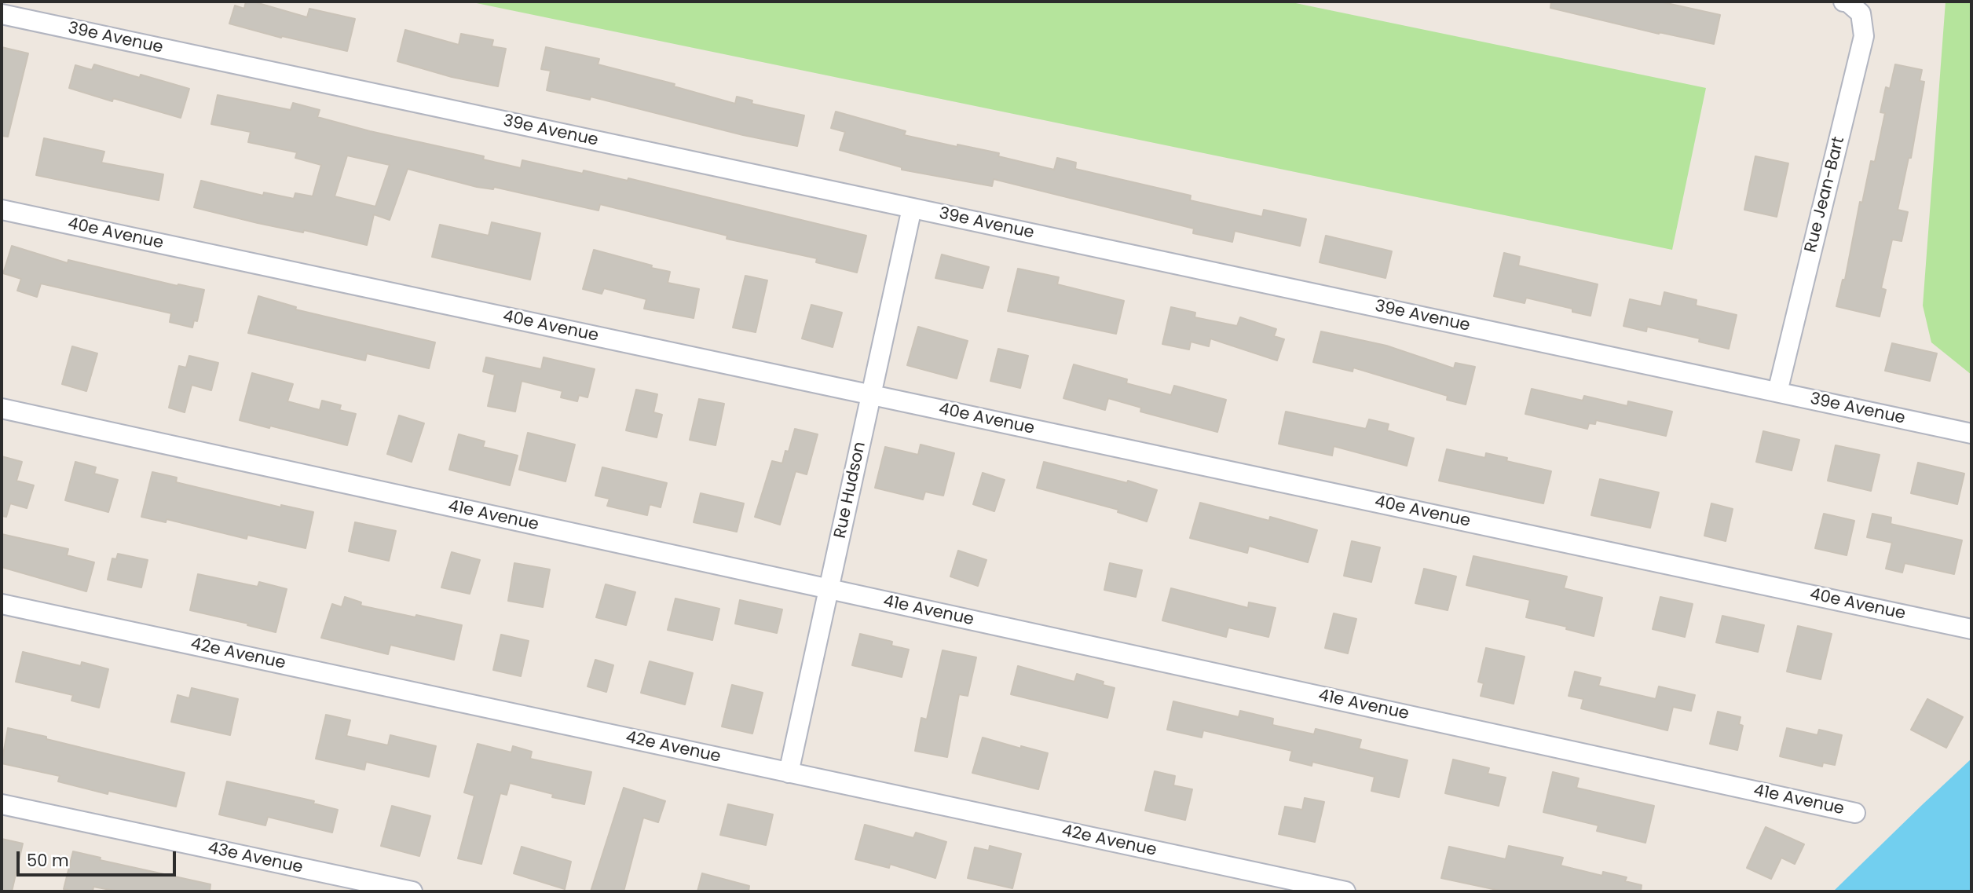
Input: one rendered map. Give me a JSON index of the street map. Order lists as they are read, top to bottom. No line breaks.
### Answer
{"streets":{"street":["39e Avenue","Rue Jean-Bart","40e Avenue","Rue Hudson","41e Avenue","42e Avenue","43e Avenue"]},"crossings":[["39e Avenue","Rue Jean-Bart"],["39e Avenue","Rue Hudson"],["40e Avenue","Rue Hudson"],["Rue Hudson","41e Avenue"],["Rue Hudson","42e Avenue"]],"scale_bar":"50 m"}
